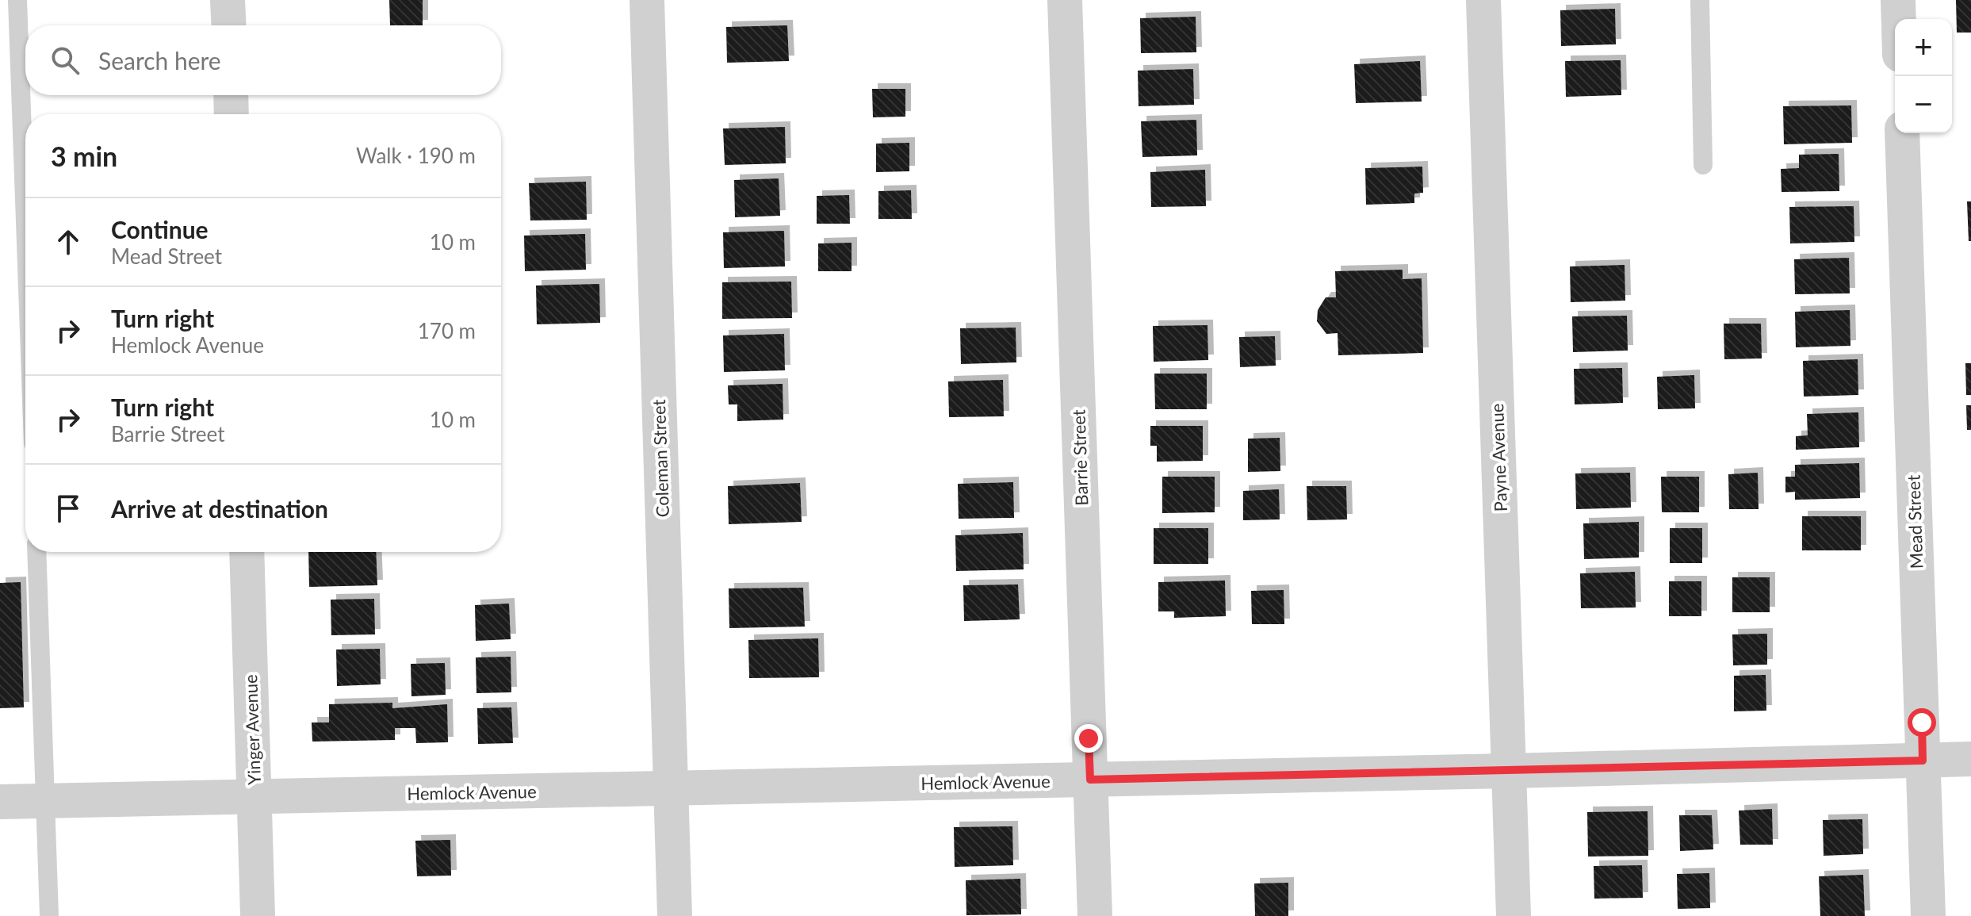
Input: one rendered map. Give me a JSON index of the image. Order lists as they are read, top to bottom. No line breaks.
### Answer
{"streets":{"street":["Barrie Street","Payne Avenue","Coleman Street","Mead Street","Yinger Avenue","Hemlock Avenue"]},"crossings":[["Barrie Street","Hemlock Avenue"],["Payne Avenue","Hemlock Avenue"],["Coleman Street","Hemlock Avenue"],["Mead Street","Hemlock Avenue"],["Yinger Avenue","Hemlock Avenue"]],"page":{"map_buttons":["+","−"],"search":"Search here","heading":["3 min","Walk · 190 m"],"list":[["Continue","Mead Street","10 m"],["Turn right","Hemlock Avenue","170 m"],["Turn right","Barrie Street","10 m"],"Arrive at destination"]}}
